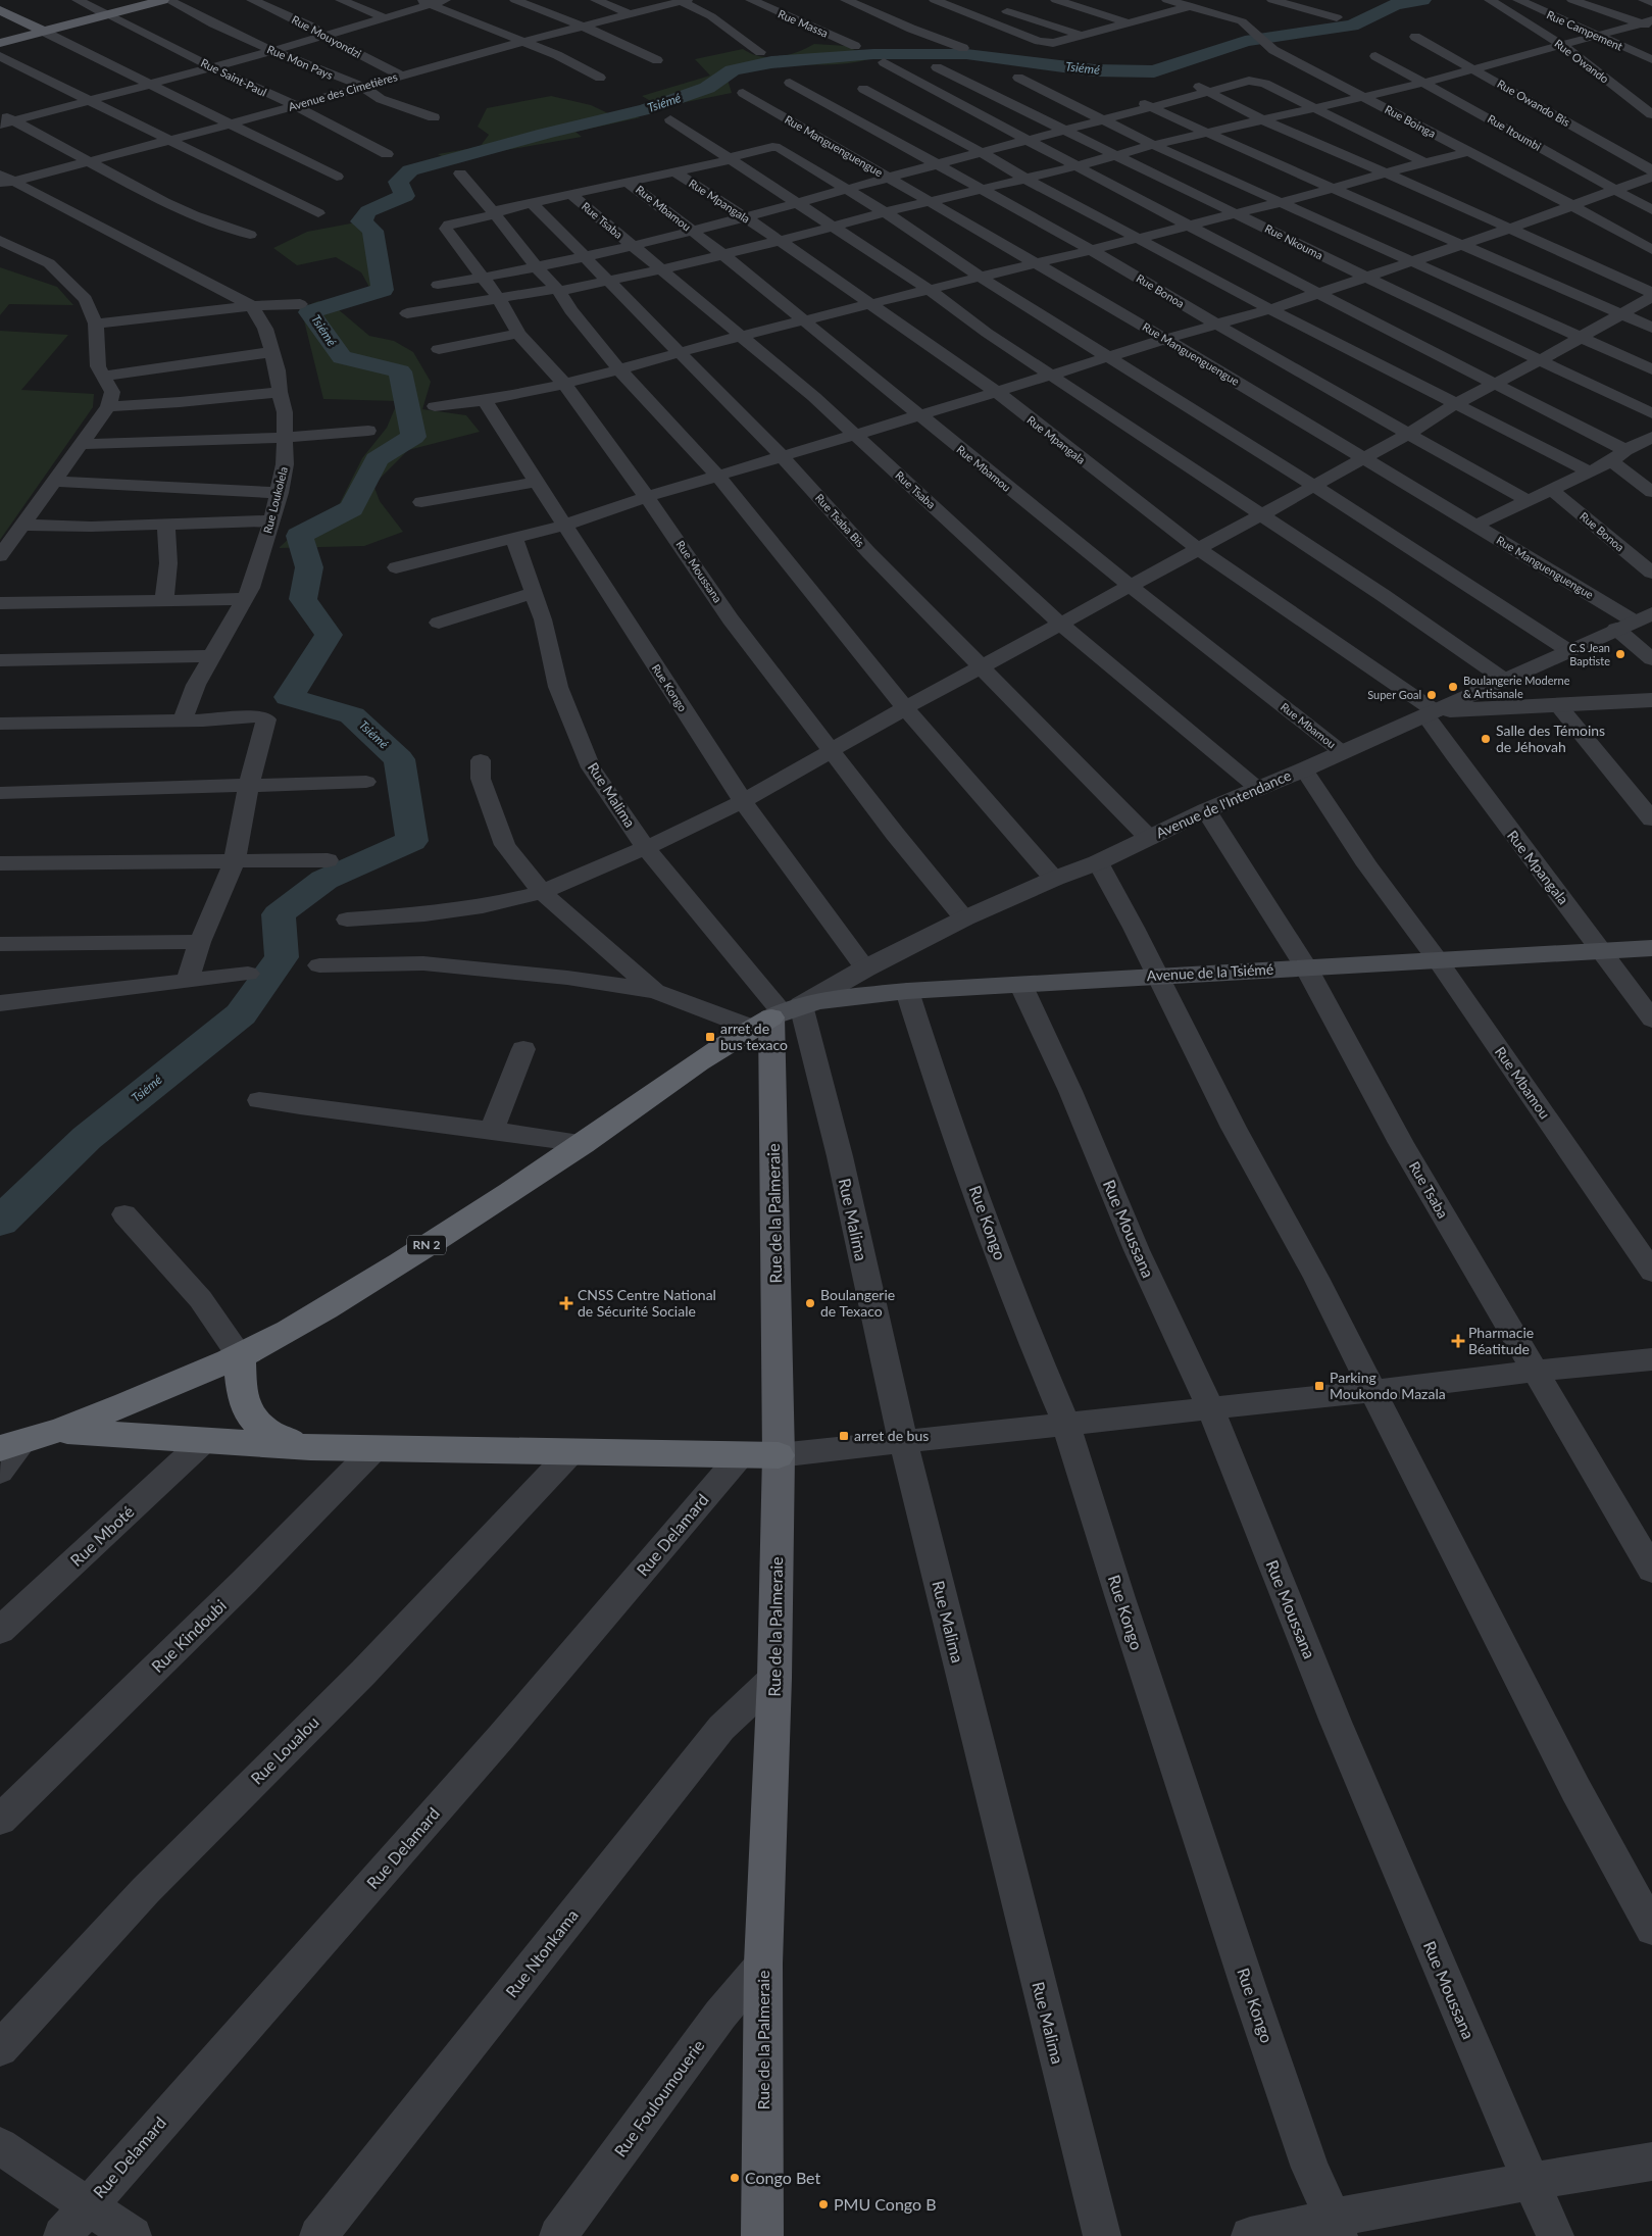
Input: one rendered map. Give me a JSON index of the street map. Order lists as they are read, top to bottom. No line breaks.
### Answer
{"streets":{"highway":["RN 2"],"main road":["Avenue de la Tsiémé","Rue de la Palmeraie"],"street":["Rue Massa","Rue Campement","Rue Mouyondzi","Rue Owando","Rue Mon Pays","Rue Saint-Paul","Avenue des Cimetières","Rue Owando Bis","Rue Boinga","Rue Itoumbi","Rue Manguenguengue","Rue Mpangala","Rue Mbamou","Rue Tsaba","Rue Nkouma","Rue Bonoa","Rue Loukolela","Rue Tsaba Bis","Rue Moussana","Rue Kongo","Rue Malima","Avenue de l'Intendance","Rue Delamard","Rue Mboté","Rue Kindoubi","Rue Loualou","Rue Ntonkama","Rue Fouloumouerie"]},"crossings":[["Rue Mouyondzi","Avenue des Cimetières"],["Rue Mon Pays","Avenue des Cimetières"],["Rue Saint-Paul","Avenue des Cimetières"],["Avenue des Cimetières","Rue Loukolela"],["Rue Manguenguengue","Avenue de l'Intendance"],["Rue Mpangala","Avenue de l'Intendance"],["Rue Mpangala","Avenue de la Tsiémé"],["Rue Mbamou","Avenue de l'Intendance"],["Rue Mbamou","Avenue de la Tsiémé"],["Rue Tsaba","Avenue de l'Intendance"],["Rue Tsaba","Avenue de la Tsiémé"],["Rue Tsaba Bis","Avenue de l'Intendance"],["Rue Moussana","Avenue de l'Intendance"],["Rue Moussana","Avenue de la Tsiémé"],["Rue Kongo","Avenue de l'Intendance"],["Rue Kongo","Avenue de la Tsiémé"],["Rue Malima","Avenue de l'Intendance"],["Rue Malima","Avenue de la Tsiémé"],["Rue Malima","Rue de la Palmeraie"],["Rue Malima","RN 2"],["Avenue de l'Intendance","Avenue de la Tsiémé"],["Avenue de l'Intendance","Rue de la Palmeraie"],["Avenue de l'Intendance","RN 2"],["Avenue de la Tsiémé","Rue de la Palmeraie"],["Avenue de la Tsiémé","RN 2"],["Rue de la Palmeraie","RN 2"],["Rue de la Palmeraie","Rue Ntonkama"],["Rue de la Palmeraie","Rue Fouloumouerie"],["RN 2","Rue Delamard"],["RN 2","Rue Mboté"],["RN 2","Rue Kindoubi"],["RN 2","Rue Loualou"]],"water":["Tsiémé"],"places":{"other":["C.S Jean Baptiste","Boulangerie Moderne & Artisanale","Super Goal","Salle des Témoins de Jéhovah","Boulangerie de Texaco","Congo Bet","PMU Congo B"],"transit":["arret de bus texaco","Parking Moukondo Mazala","arret de bus"],"health":["CNSS Centre National de Sécurité Sociale","Pharmacie Béatitude"]}}
